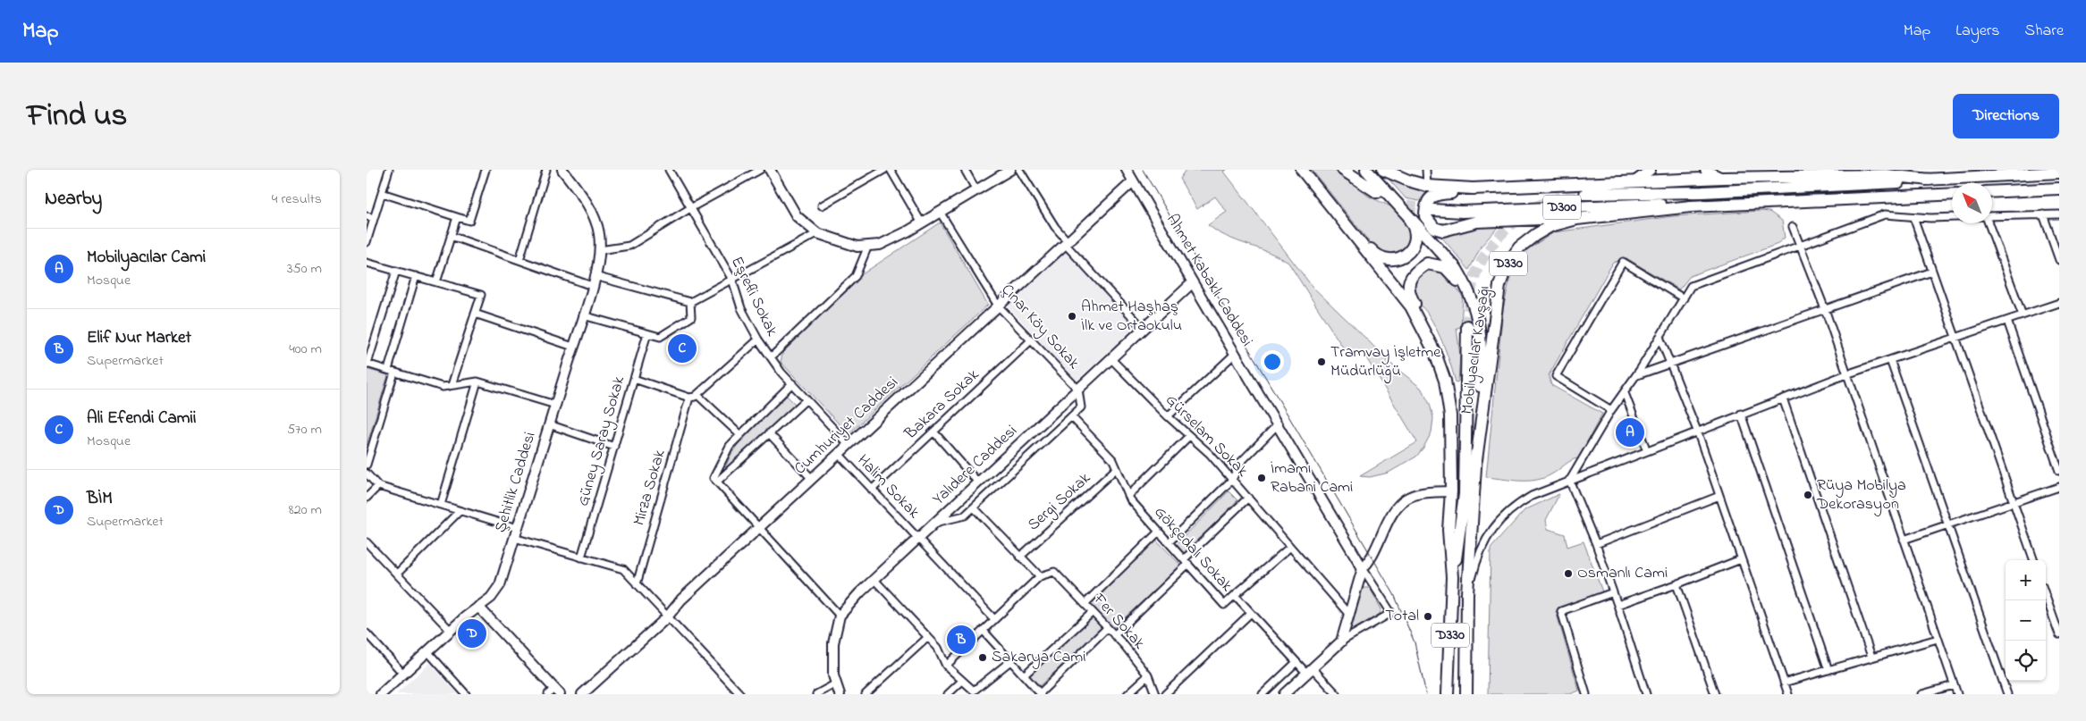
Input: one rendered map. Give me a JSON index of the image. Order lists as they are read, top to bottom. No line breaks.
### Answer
{"streets":{"highway":["D300","D330","Mobilyacılar Kavşağı"],"street":["Ahmet Kabaklı Caddesi","Eşrefli Sokak","Çınar Köy Sokak","Bakara Sokak","Cumhuriyet Caddesi","Gürselam Sokak","Güney Saray Sokak","Yalıdere Caddesi","Şehitlik Caddesi","Halim Sokak","Mirza Sokak","Sergi Sokak","Gökçedalı Sokak","Fer Sokak"]},"crossings":[["D300","D330"],["D300","Mobilyacılar Kavşağı"],["D330","Mobilyacılar Kavşağı"],["Ahmet Kabaklı Caddesi","Cumhuriyet Caddesi"],["Ahmet Kabaklı Caddesi","Yalıdere Caddesi"],["Eşrefli Sokak","Cumhuriyet Caddesi"],["Çınar Köy Sokak","Bakara Sokak"],["Çınar Köy Sokak","Cumhuriyet Caddesi"],["Çınar Köy Sokak","Yalıdere Caddesi"],["Bakara Sokak","Halim Sokak"],["Cumhuriyet Caddesi","Halim Sokak"],["Gürselam Sokak","Yalıdere Caddesi"],["Yalıdere Caddesi","Halim Sokak"],["Sergi Sokak","Gökçedalı Sokak"]],"places":["Ahmet Haşhaş İlk ve Ortaokulu","Tramvay İşletme Müdürlüğü","İmamı Rabani Cami","Rüya Mobilya Dekorasyon","Osmanlı Cami","Total","Sakarya Cami"],"north":"top left","page":{"header":"Map","nav":["Map","Layers","Share"],"title":"Find us","buttons":"Directions","heading":["Nearby","4 results"],"list":[{"mark":"A","name":"Mobilyacılar Cami","note":"Mosque","value":"350 m"},{"mark":"B","name":"Elif Nur Market","note":"Supermarket","value":"400 m"},{"mark":"C","name":"Ali Efendi Camii","note":"Mosque","value":"570 m"},{"mark":"D","name":"BİM","note":"Supermarket","value":"820 m"}],"pins":["C","A","D","B"],"map_buttons":["+","−"]}}
